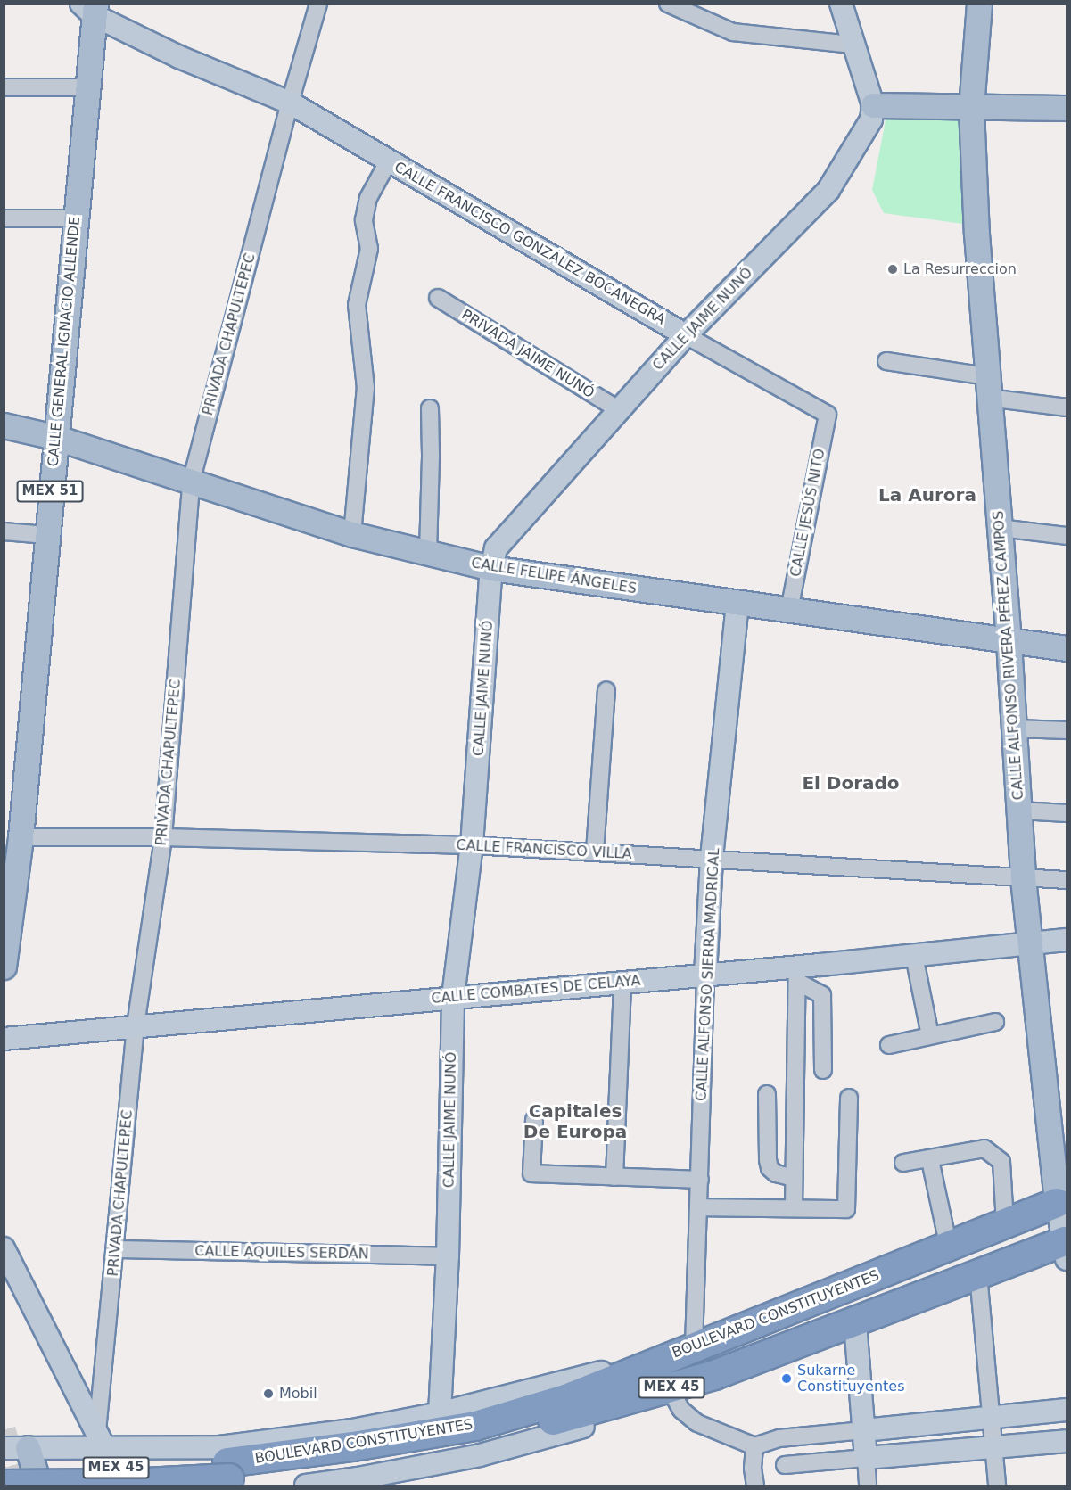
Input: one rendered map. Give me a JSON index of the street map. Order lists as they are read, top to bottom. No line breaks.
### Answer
{"streets":{"highway":["BOULEVARD CONSTITUYENTES","MEX 45"],"main road":["CALLE FRANCISCO GONZÁLEZ BOCANEGRA","CALLE JAIME NUNÓ","CALLE GENERAL IGNACIO ALLENDE","MEX 51","CALLE FELIPE ÁNGELES","CALLE ALFONSO RIVERA PÉREZ CAMPOS","CALLE ALFONSO SIERRA MADRIGAL","CALLE COMBATES DE CELAYA"],"street":["PRIVADA CHAPULTEPEC","PRIVADA JAIME NUNÓ","CALLE JESÚS NITO","CALLE FRANCISCO VILLA","CALLE AQUILES SERDÁN"]},"crossings":[["CALLE FRANCISCO GONZÁLEZ BOCANEGRA","CALLE JAIME NUNÓ"],["CALLE FRANCISCO GONZÁLEZ BOCANEGRA","PRIVADA CHAPULTEPEC"],["CALLE FRANCISCO GONZÁLEZ BOCANEGRA","CALLE GENERAL IGNACIO ALLENDE"],["CALLE FRANCISCO GONZÁLEZ BOCANEGRA","CALLE JESÚS NITO"],["CALLE JAIME NUNÓ","PRIVADA JAIME NUNÓ"],["CALLE JAIME NUNÓ","CALLE FELIPE ÁNGELES"],["CALLE JAIME NUNÓ","CALLE FRANCISCO VILLA"],["CALLE JAIME NUNÓ","CALLE COMBATES DE CELAYA"],["CALLE JAIME NUNÓ","CALLE AQUILES SERDÁN"],["PRIVADA CHAPULTEPEC","CALLE FELIPE ÁNGELES"],["PRIVADA CHAPULTEPEC","CALLE FRANCISCO VILLA"],["PRIVADA CHAPULTEPEC","CALLE COMBATES DE CELAYA"],["PRIVADA CHAPULTEPEC","CALLE AQUILES SERDÁN"],["CALLE GENERAL IGNACIO ALLENDE","CALLE FELIPE ÁNGELES"],["CALLE GENERAL IGNACIO ALLENDE","CALLE FRANCISCO VILLA"],["CALLE JESÚS NITO","CALLE FELIPE ÁNGELES"],["CALLE FELIPE ÁNGELES","CALLE ALFONSO RIVERA PÉREZ CAMPOS"],["CALLE FELIPE ÁNGELES","CALLE ALFONSO SIERRA MADRIGAL"],["CALLE ALFONSO RIVERA PÉREZ CAMPOS","CALLE FRANCISCO VILLA"],["CALLE ALFONSO RIVERA PÉREZ CAMPOS","CALLE COMBATES DE CELAYA"],["CALLE ALFONSO RIVERA PÉREZ CAMPOS","BOULEVARD CONSTITUYENTES"],["CALLE FRANCISCO VILLA","CALLE ALFONSO SIERRA MADRIGAL"],["CALLE ALFONSO SIERRA MADRIGAL","CALLE COMBATES DE CELAYA"],["CALLE ALFONSO SIERRA MADRIGAL","BOULEVARD CONSTITUYENTES"]],"districts":["La Aurora","El Dorado","Capitales De Europa"],"places":["La Resurreccion","Sukarne Constituyentes","Mobil"]}
